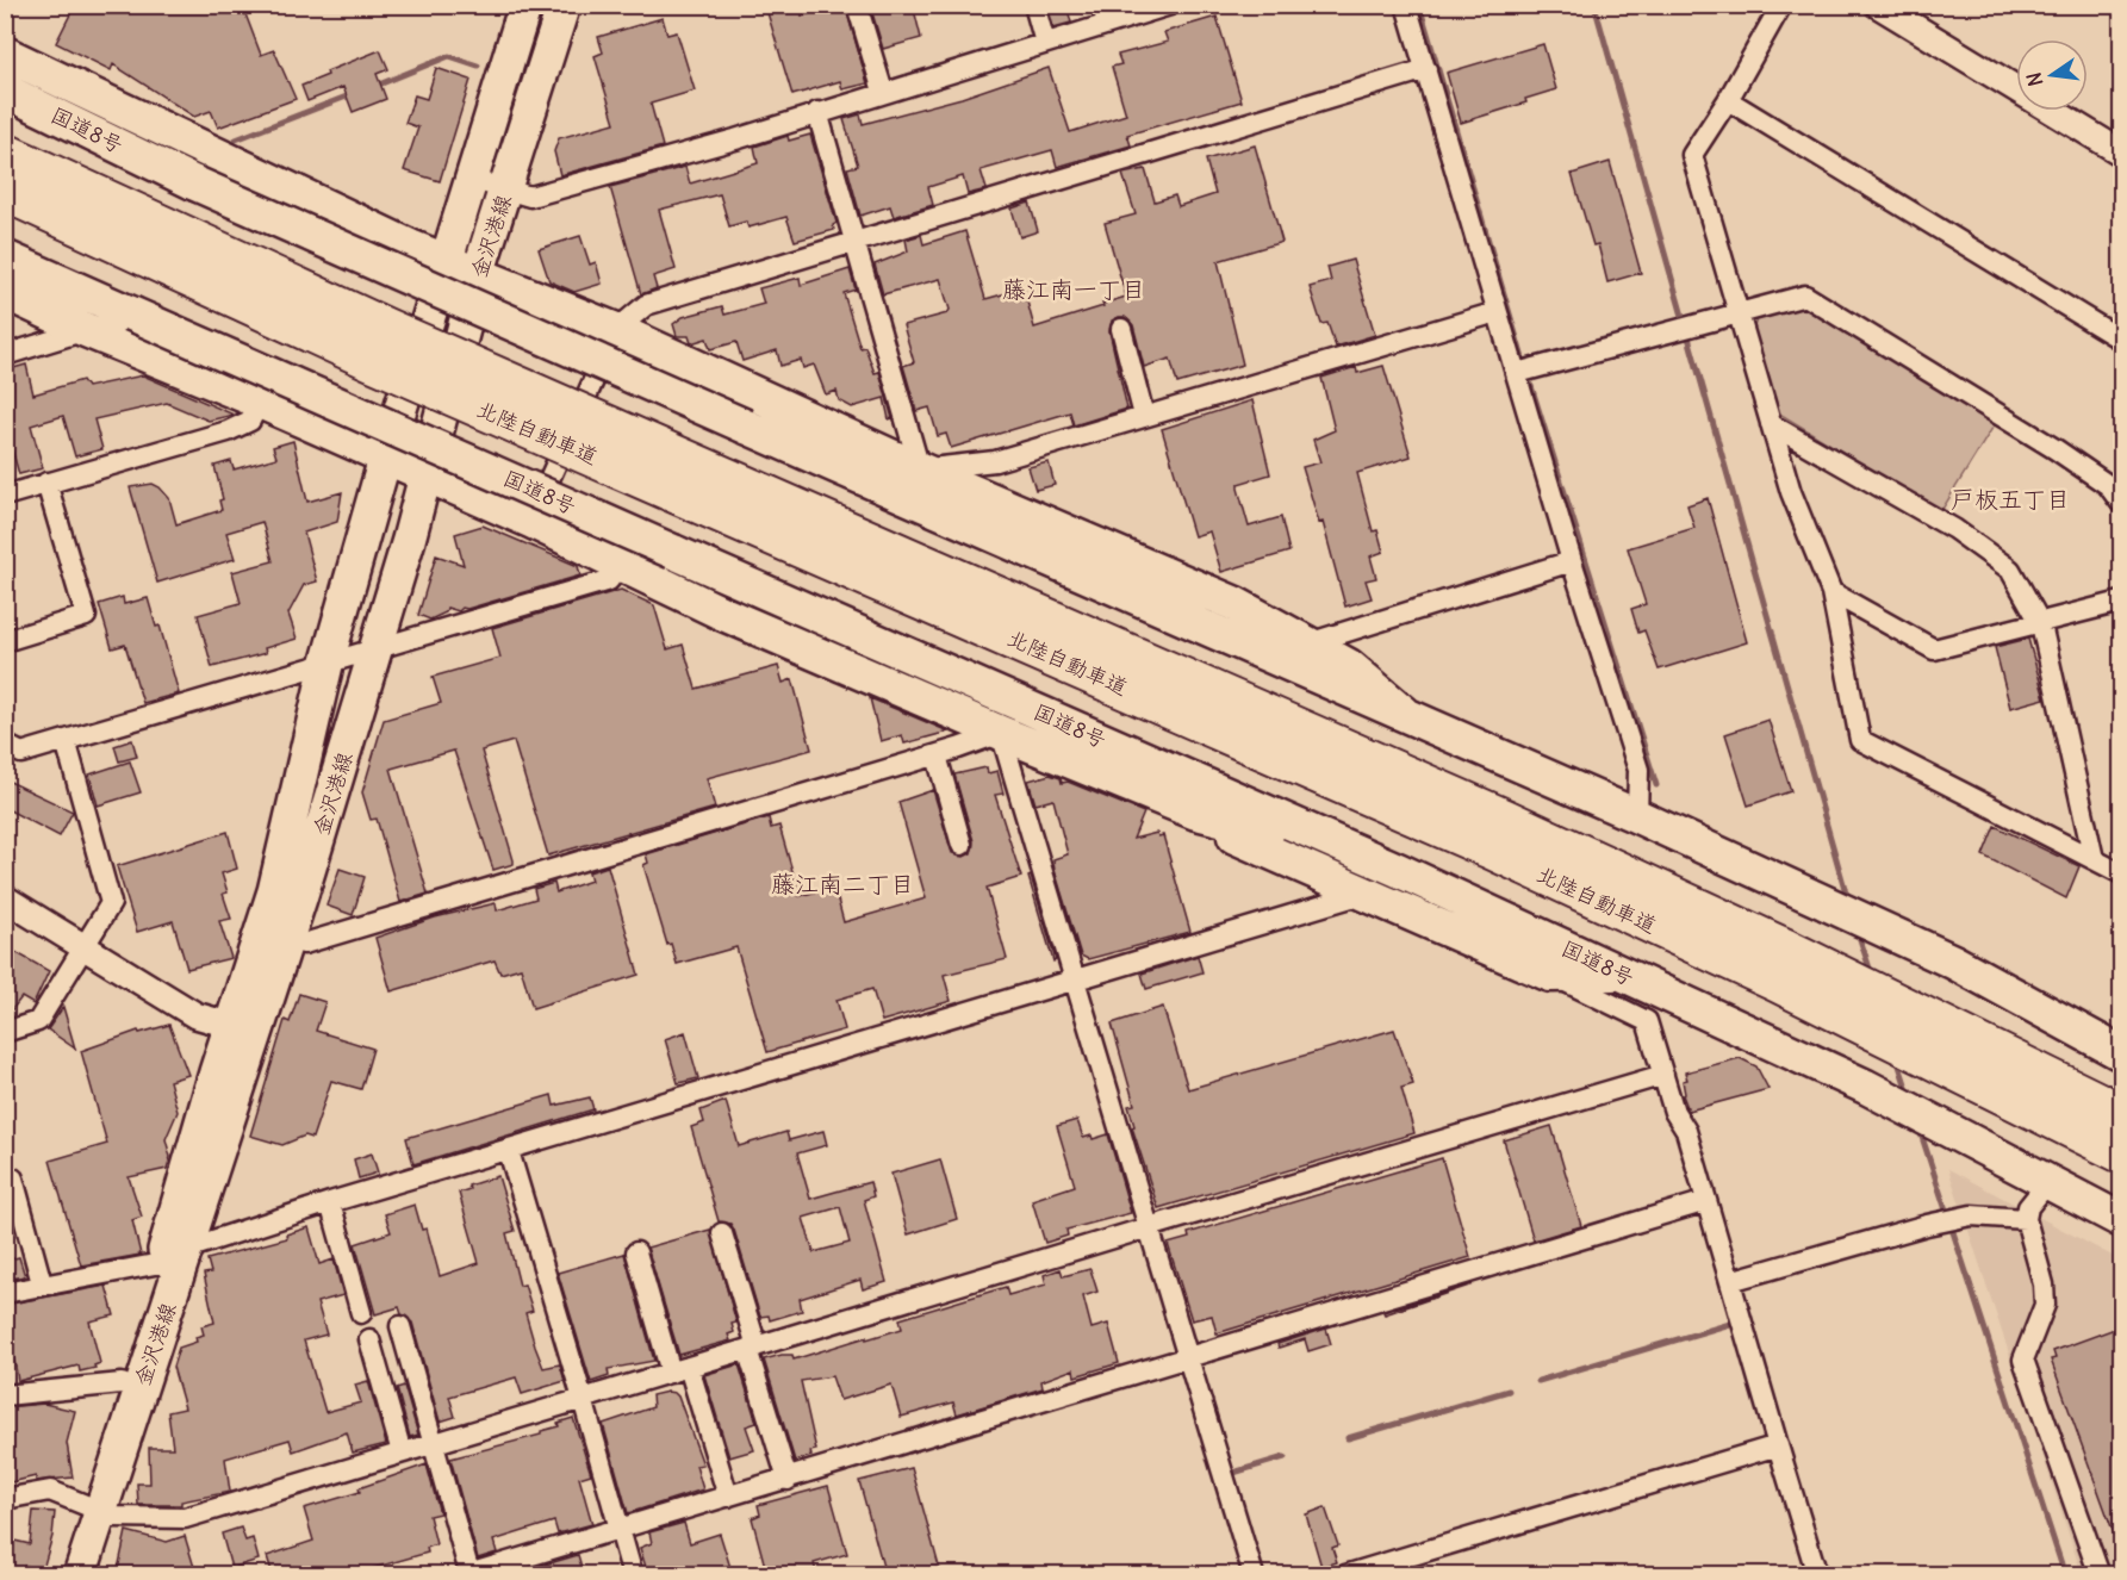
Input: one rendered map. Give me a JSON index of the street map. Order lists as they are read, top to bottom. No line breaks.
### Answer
{"streets":{"highway":["国道8号","北陸自動車道"],"main road":["金沢港線"]},"districts":["藤江南一丁目","戸板五丁目","藤江南二丁目"],"north":"left"}
